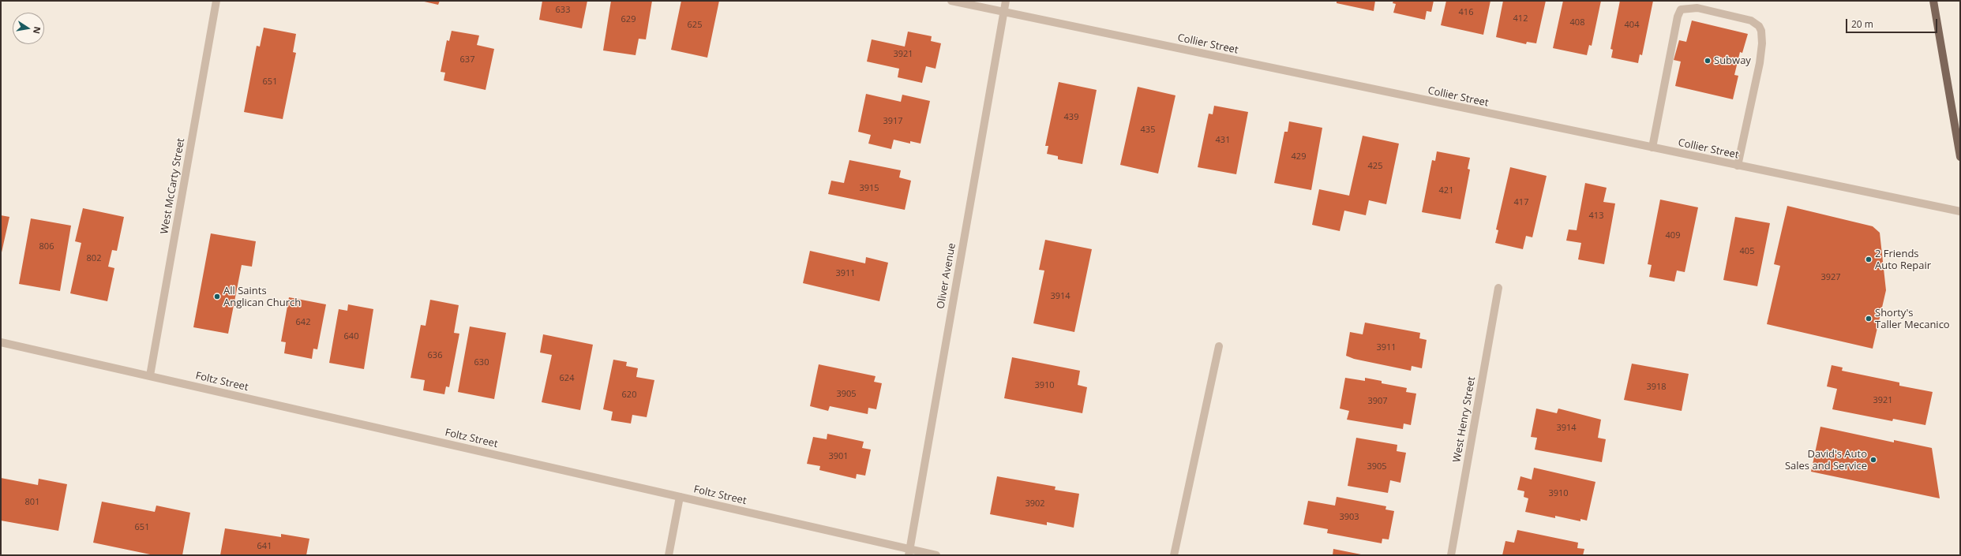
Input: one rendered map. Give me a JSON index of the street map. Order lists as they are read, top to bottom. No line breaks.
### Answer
{"streets":{"street":["Collier Street","West McCarty Street","Oliver Avenue","Foltz Street","West Henry Street"]},"crossings":[["Collier Street","Oliver Avenue"],["West McCarty Street","Foltz Street"],["Oliver Avenue","Foltz Street"]],"places":["Subway","2 Friends Auto Repair","All Saints Anglican Church","Shorty's Taller Mecanico","David's Auto Sales and Service"],"house_numbers":["633","416","412","629","408","625","404","3921","637","651","439","3917","435","431","429","425","3915","421","417","413","409","806","405","802","3911","3927","3914","642","640","3911","636","630","624","3910","3918","3905","620","3921","3907","3914","3901","3905","3910","801","3902","3903","651","641"],"scale_bar":"20 m","north":"right"}
